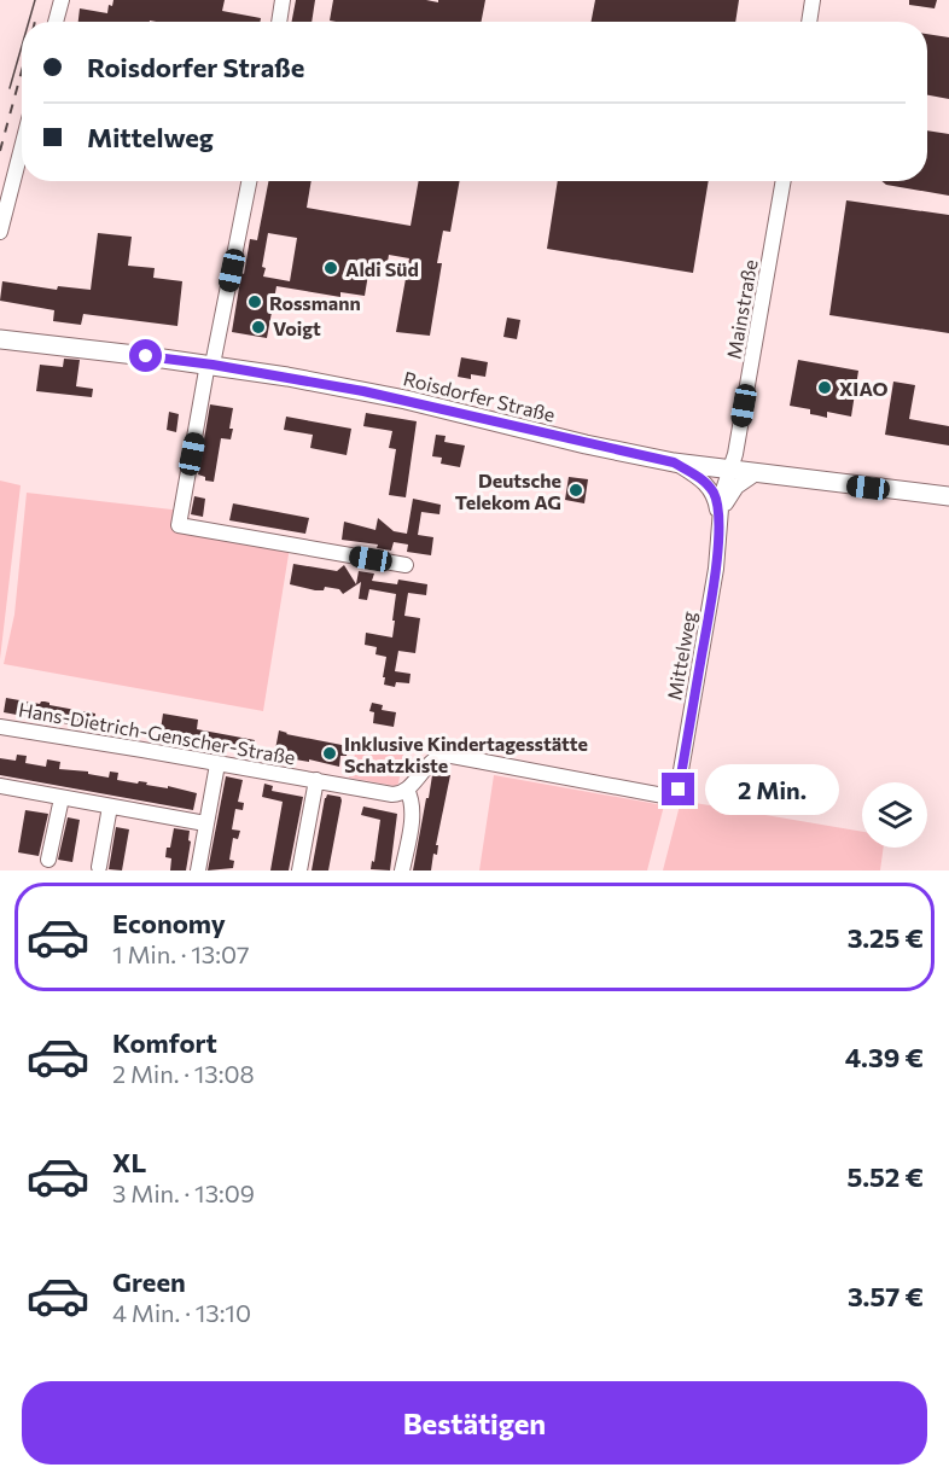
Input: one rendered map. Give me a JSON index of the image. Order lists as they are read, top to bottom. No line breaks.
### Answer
{"streets":{"main road":["Roisdorfer Straße"],"street":["Mainstraße","Mittelweg","Hans-Dietrich-Genscher-Straße"]},"crossings":[["Mainstraße","Roisdorfer Straße"],["Mainstraße","Mittelweg"],["Roisdorfer Straße","Mittelweg"],["Mittelweg","Hans-Dietrich-Genscher-Straße"]],"places":["Aldi Süd","Rossmann","Voigt","XIAO","Deutsche Telekom AG","Inklusive Kindertagesstätte Schatzkiste"],"page":{"banner":["Roisdorfer Straße","Mittelweg"],"bubble":"2 Min.","list":[{"name":"Economy","note":"1 Min. · 13:07","value":"3.25 €"},{"name":"Komfort","note":"2 Min. · 13:08","value":"4.39 €"},{"name":"XL","note":"3 Min. · 13:09","value":"5.52 €"},{"name":"Green","note":"4 Min. · 13:10","value":"3.57 €"}],"buttons":"Bestätigen"}}
